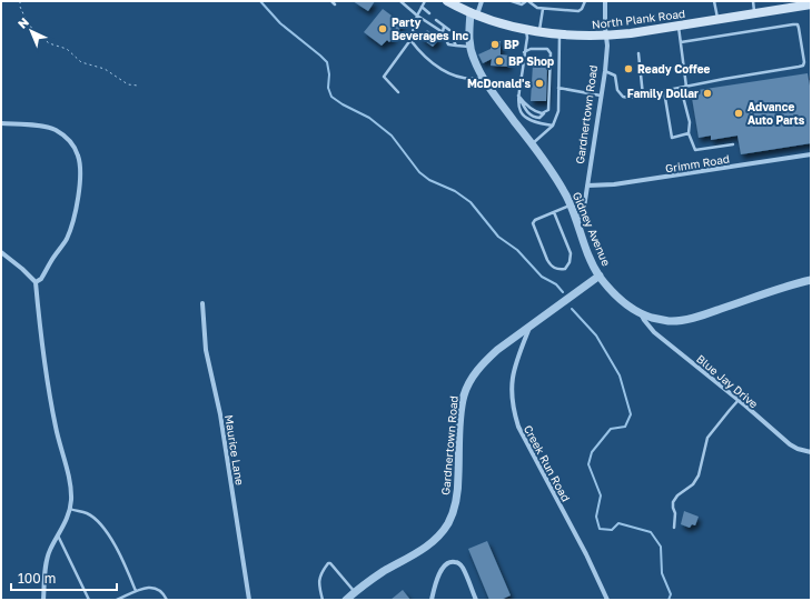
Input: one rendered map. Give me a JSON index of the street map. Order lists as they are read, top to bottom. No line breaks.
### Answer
{"streets":{"main road":["North Plank Road"],"street":["Gardnertown Road","Grimm Road","Gidney Avenue","Blue Jay Drive","Maurice Lane","Creek Run Road"]},"crossings":[["North Plank Road","Gardnertown Road"],["North Plank Road","Gidney Avenue"],["Gardnertown Road","Grimm Road"],["Gardnertown Road","Gidney Avenue"],["Gardnertown Road","Creek Run Road"],["Gidney Avenue","Blue Jay Drive"]],"places":["Party Beverages Inc","BP","BP Shop","Ready Coffee","McDonald's","Family Dollar","Advance Auto Parts"],"scale_bar":"100 m","north":"top left"}
